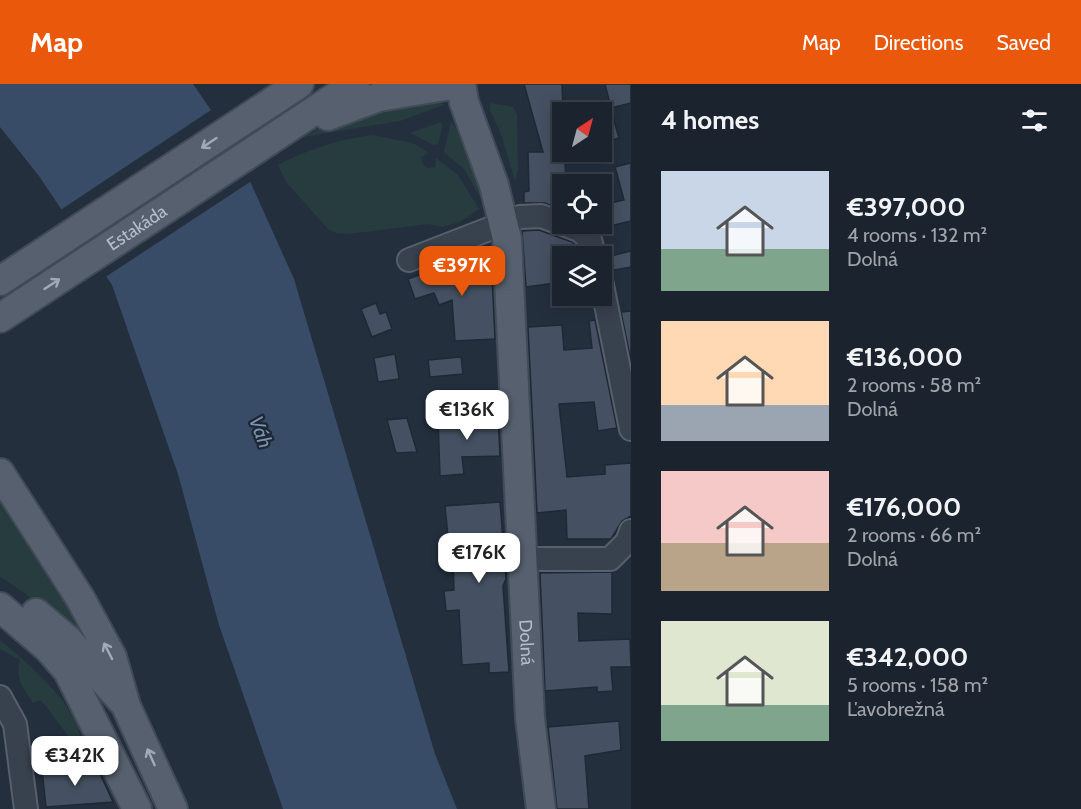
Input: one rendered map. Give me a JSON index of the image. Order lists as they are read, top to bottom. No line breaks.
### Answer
{"streets":{"main road":["Estakáda","Dolná"]},"water":["Váh"],"north":"top right","page":{"header":"Map","nav":["Map","Directions","Saved"],"heading":"4 homes","list":[{"name":"€397,000","note":"4 rooms · 132 m² · Dolná"},{"name":"€136,000","note":"2 rooms · 58 m² · Dolná"},{"name":"€176,000","note":"2 rooms · 66 m² · Dolná"},{"name":"€342,000","note":"5 rooms · 158 m² · Ľavobrežná"}],"price":["€397K","€136K","€176K","€342K"]}}
